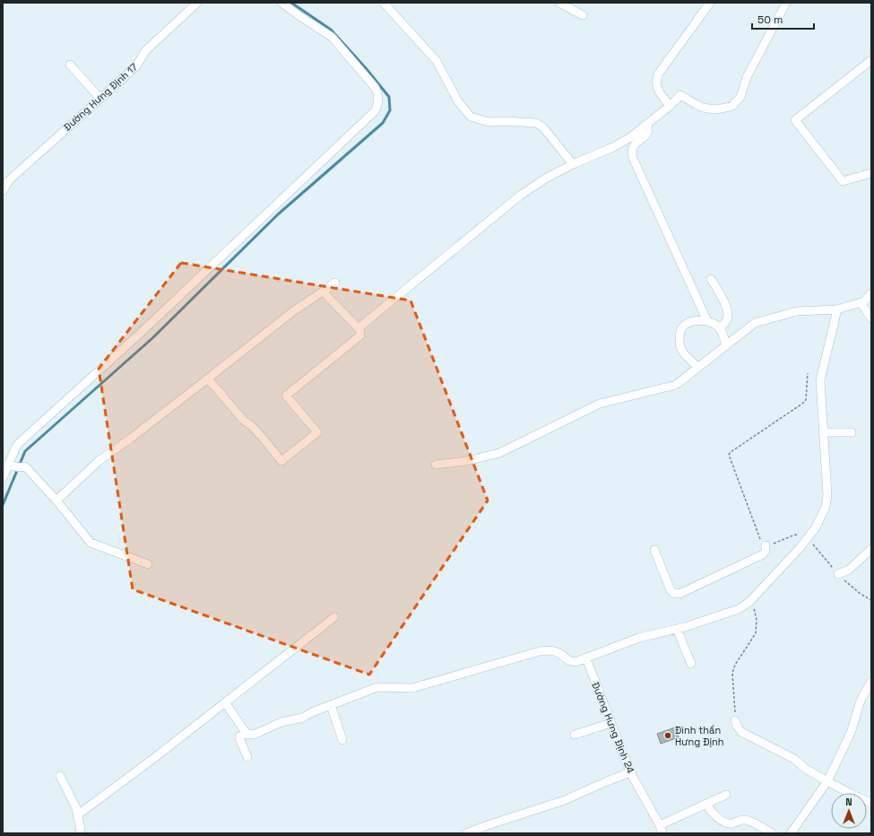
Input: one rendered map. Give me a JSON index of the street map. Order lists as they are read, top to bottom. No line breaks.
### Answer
{"streets":{"street":["Đường Hưng Định 17","Đường Hưng Định 24"]},"places":["Đình thần Hưng Định"],"scale_bar":"50 m","north":"top"}
